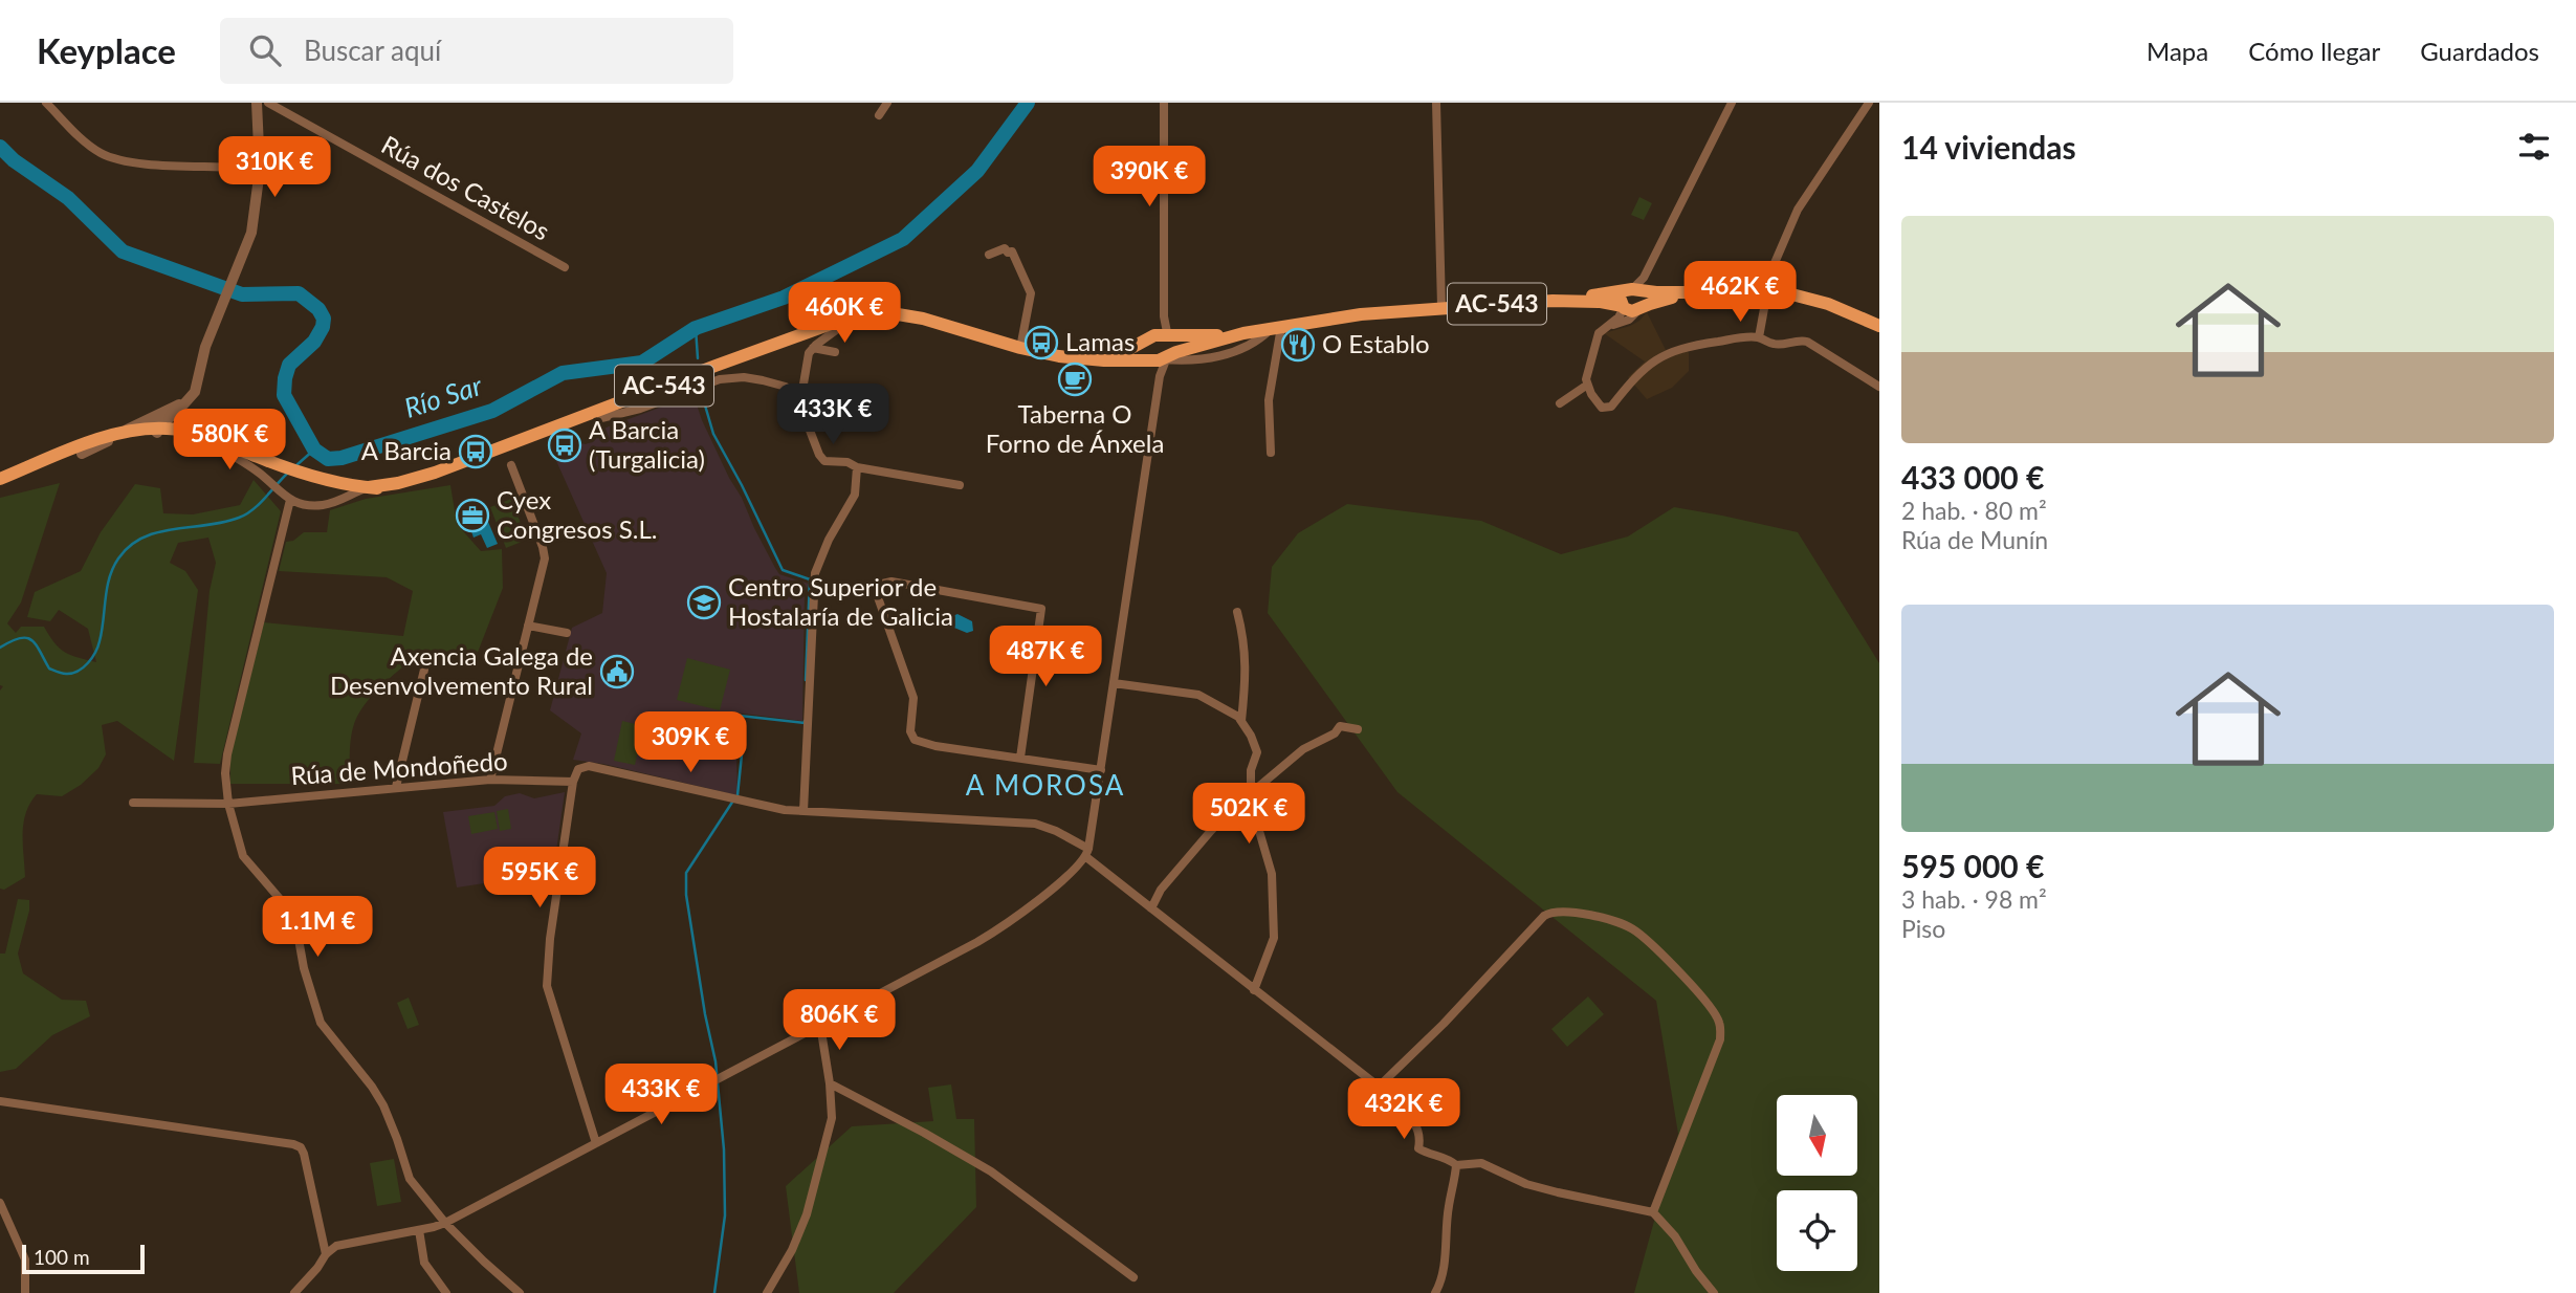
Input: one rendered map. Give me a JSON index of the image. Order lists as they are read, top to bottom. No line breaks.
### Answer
{"streets":{"main road":["AC-543"],"street":["Rúa dos Castelos","Rúa de Mondoñedo"]},"districts":["A MOROSA"],"water":["Río Sar"],"places":{"bus stop":["Lamas","A Barcia (Turgalicia)","A Barcia"],"restaurant":["O Establo"],"cafe":["Taberna O Forno de Ánxela"],"office":["Cyex Congresos S.L."],"school or university":["Centro Superior de Hostalaría de Galicia"],"public building":["Axencia Galega de Desenvolvemento Rural"]},"scale_bar":"100 m","north":"bottom","page":{"header":"Keyplace","search":"Buscar aquí","nav":["Mapa","Cómo llegar","Guardados"],"heading":"14 viviendas","price":["310K €","390K €","462K €","460K €","433K €","580K €","487K €","309K €","502K €","595K €","1.1M €","806K €","433K €","432K €"],"list":[{"name":"433 000 €","note":"2 hab. · 80 m² · Rúa de Munín"},{"name":"595 000 €","note":"3 hab. · 98 m² · Piso"}],"scale":"100 m"}}
